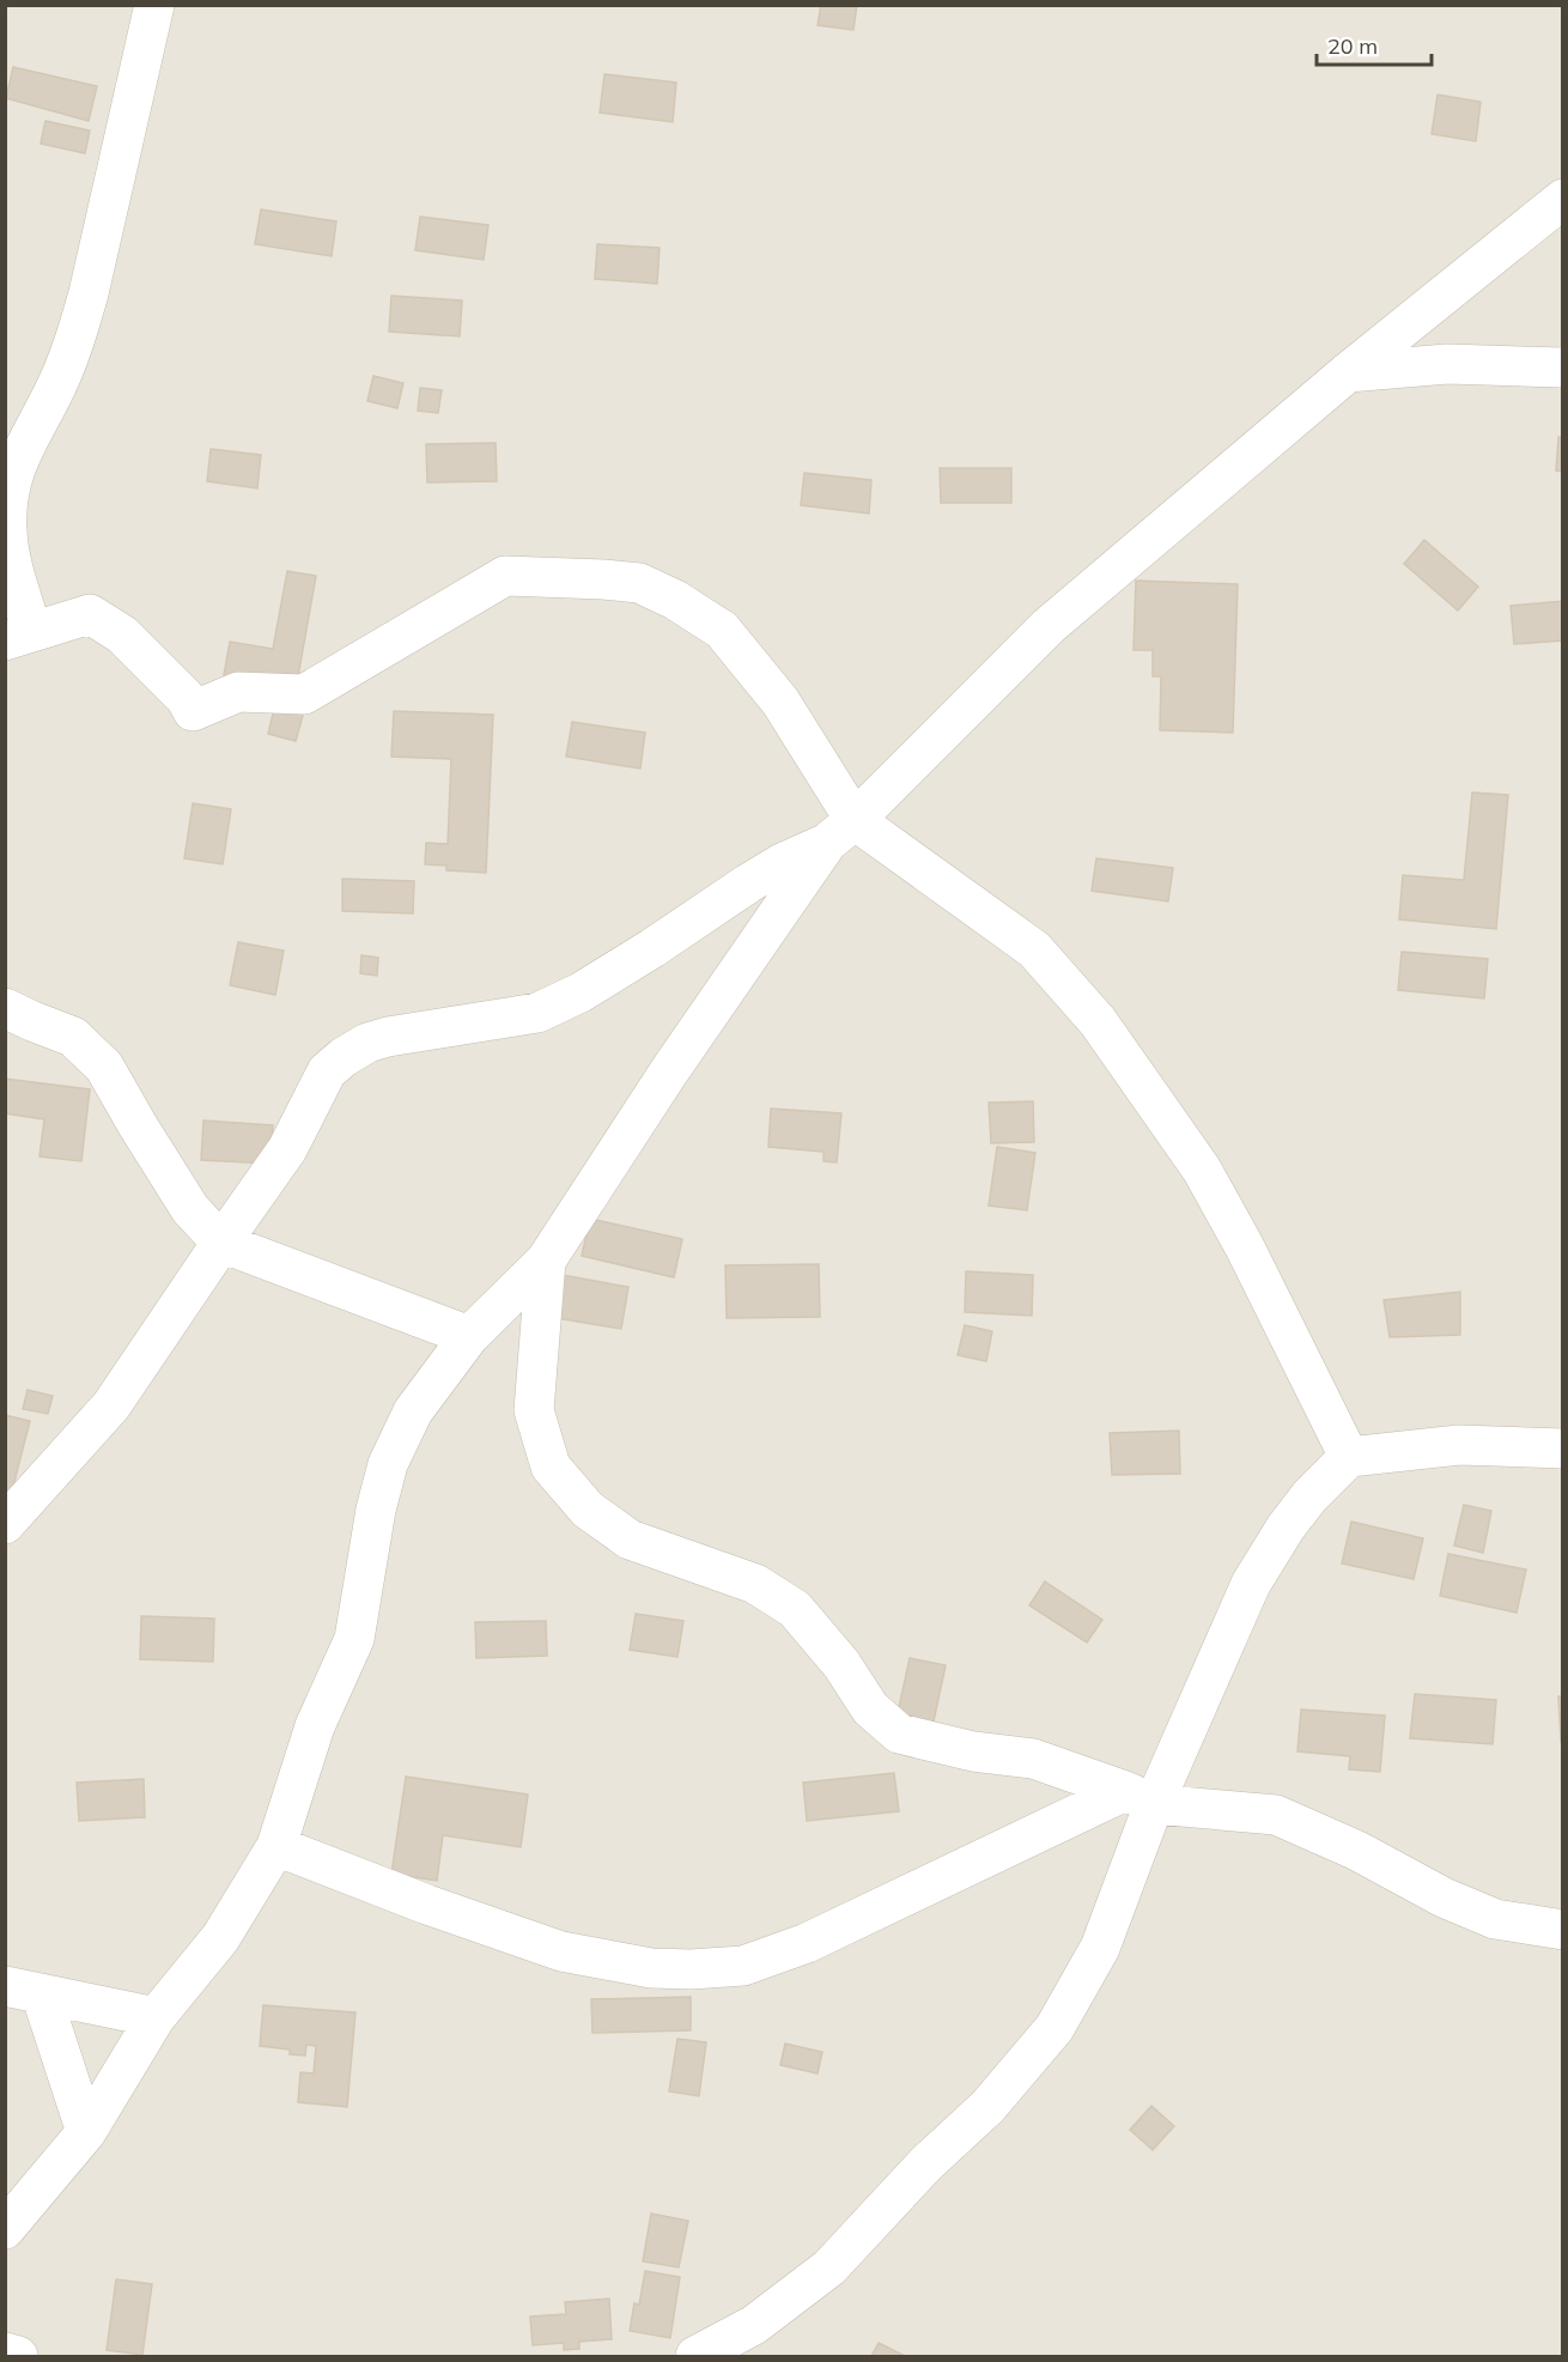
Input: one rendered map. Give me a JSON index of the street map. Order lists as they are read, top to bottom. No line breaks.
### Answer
{"scale_bar":"20 m"}
